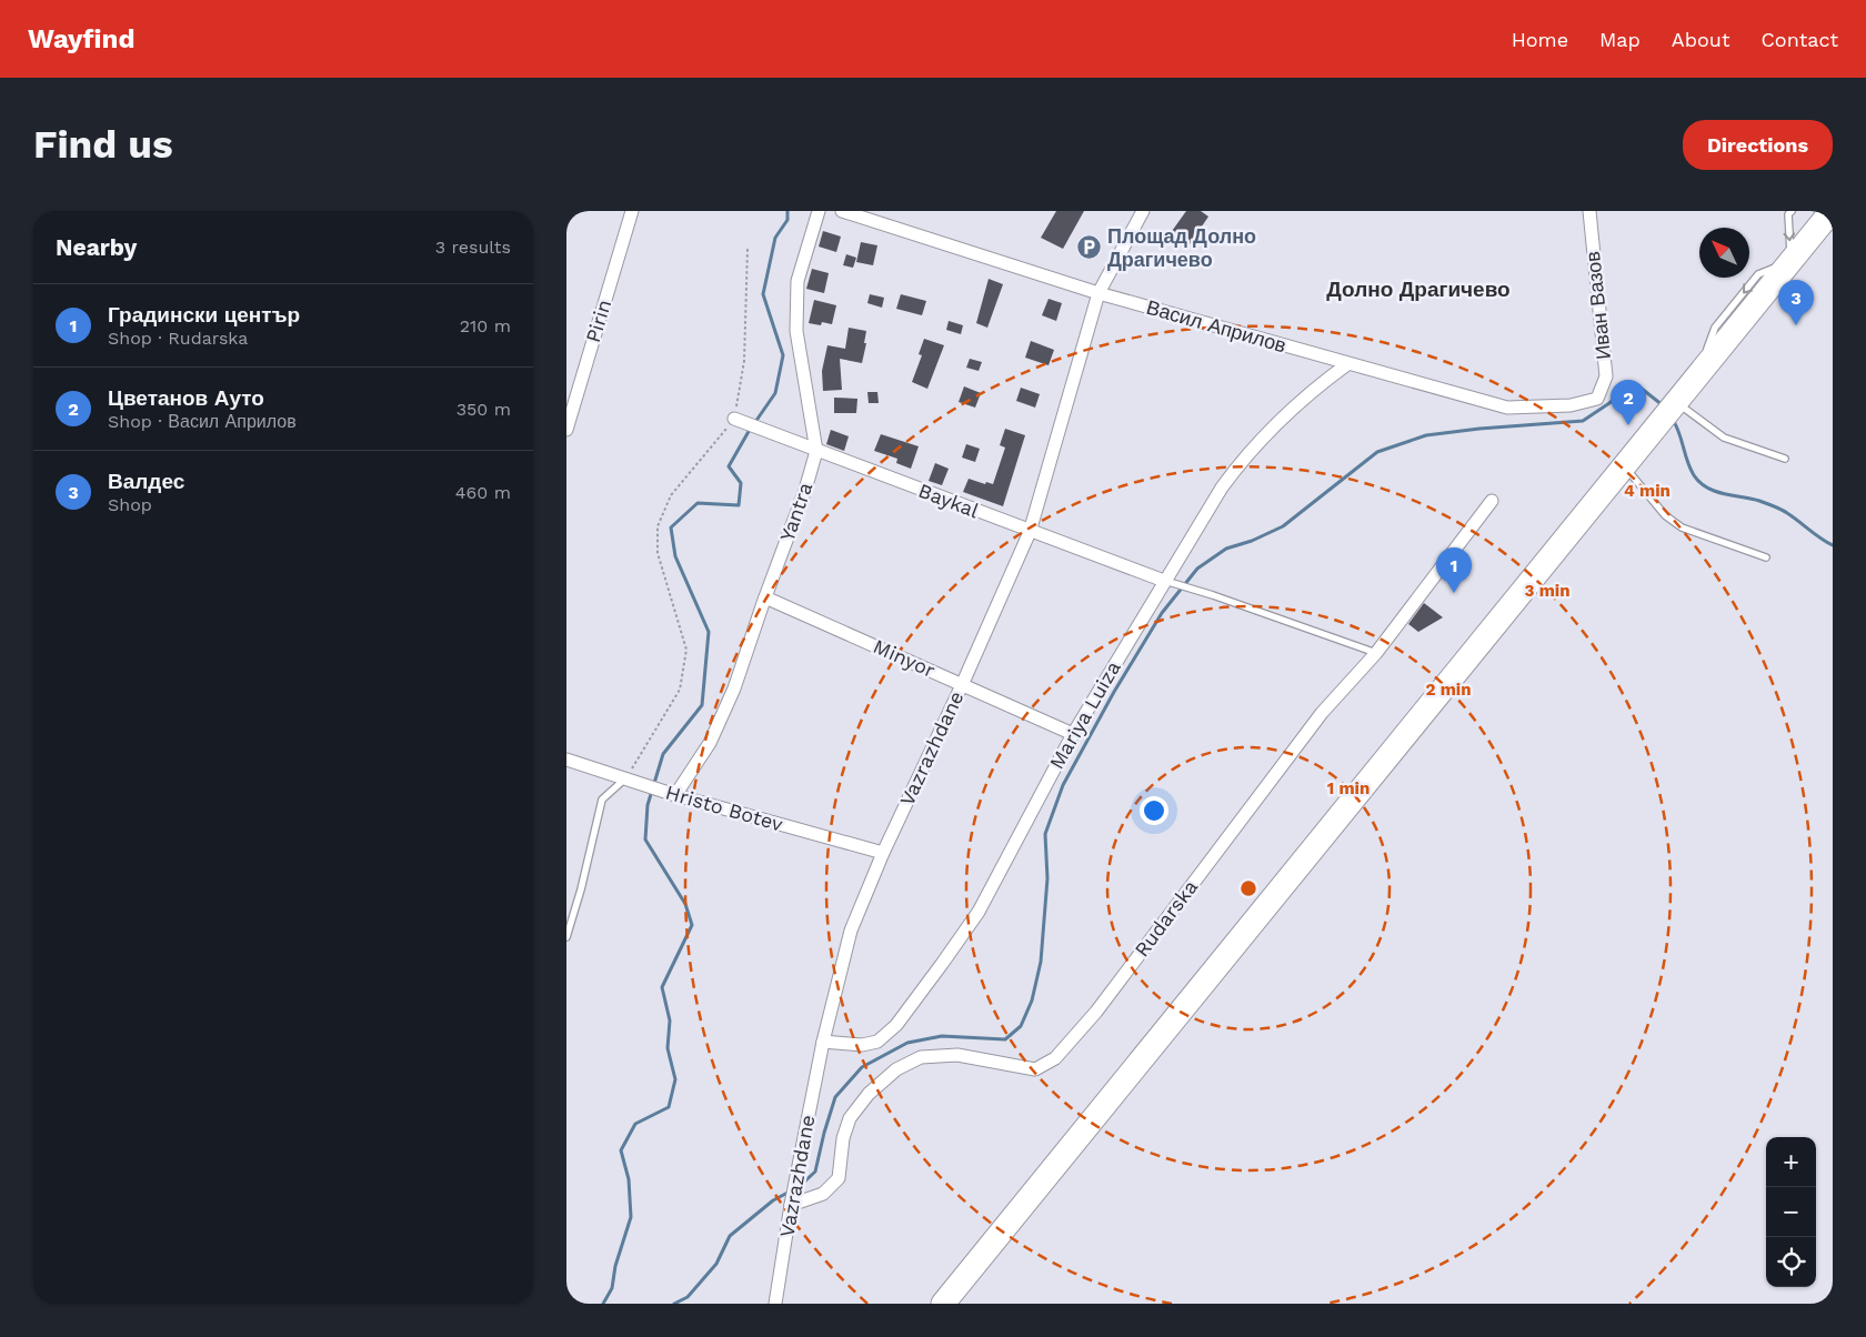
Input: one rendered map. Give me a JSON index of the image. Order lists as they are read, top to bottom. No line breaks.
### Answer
{"streets":{"street":["Иван Вазов","Pirin","Васил Априлов","Baykal","Yantra","Minyor","Mariya Luiza","Vazrazhdane","Hristo Botev","Rudarska"]},"crossings":[["Иван Вазов","Васил Априлов"],["Васил Априлов","Mariya Luiza"],["Васил Априлов","Vazrazhdane"],["Baykal","Yantra"],["Baykal","Mariya Luiza"],["Baykal","Vazrazhdane"],["Yantra","Minyor"],["Yantra","Hristo Botev"],["Minyor","Mariya Luiza"],["Minyor","Vazrazhdane"],["Mariya Luiza","Vazrazhdane"],["Vazrazhdane","Hristo Botev"],["Vazrazhdane","Rudarska"]],"districts":["Долно Драгичево"],"places":{"parking":["Площад Долно Драгичево"]},"north":"top left","page":{"header":"Wayfind","nav":["Home","Map","About","Contact"],"buttons":"Directions","title":"Find us","heading":["Nearby","3 results"],"pins":["3","2","1"],"list":[{"mark":"1","name":"Градински център","note":"Shop · Rudarska","value":"210 m"},{"mark":"2","name":"Цветанов Ауто","note":"Shop · Васил Априлов","value":"350 m"},{"mark":"3","name":"Валдес","note":"Shop","value":"460 m"}],"map_buttons":["+","−"]},"rings":["4 min","3 min","2 min","1 min"]}
